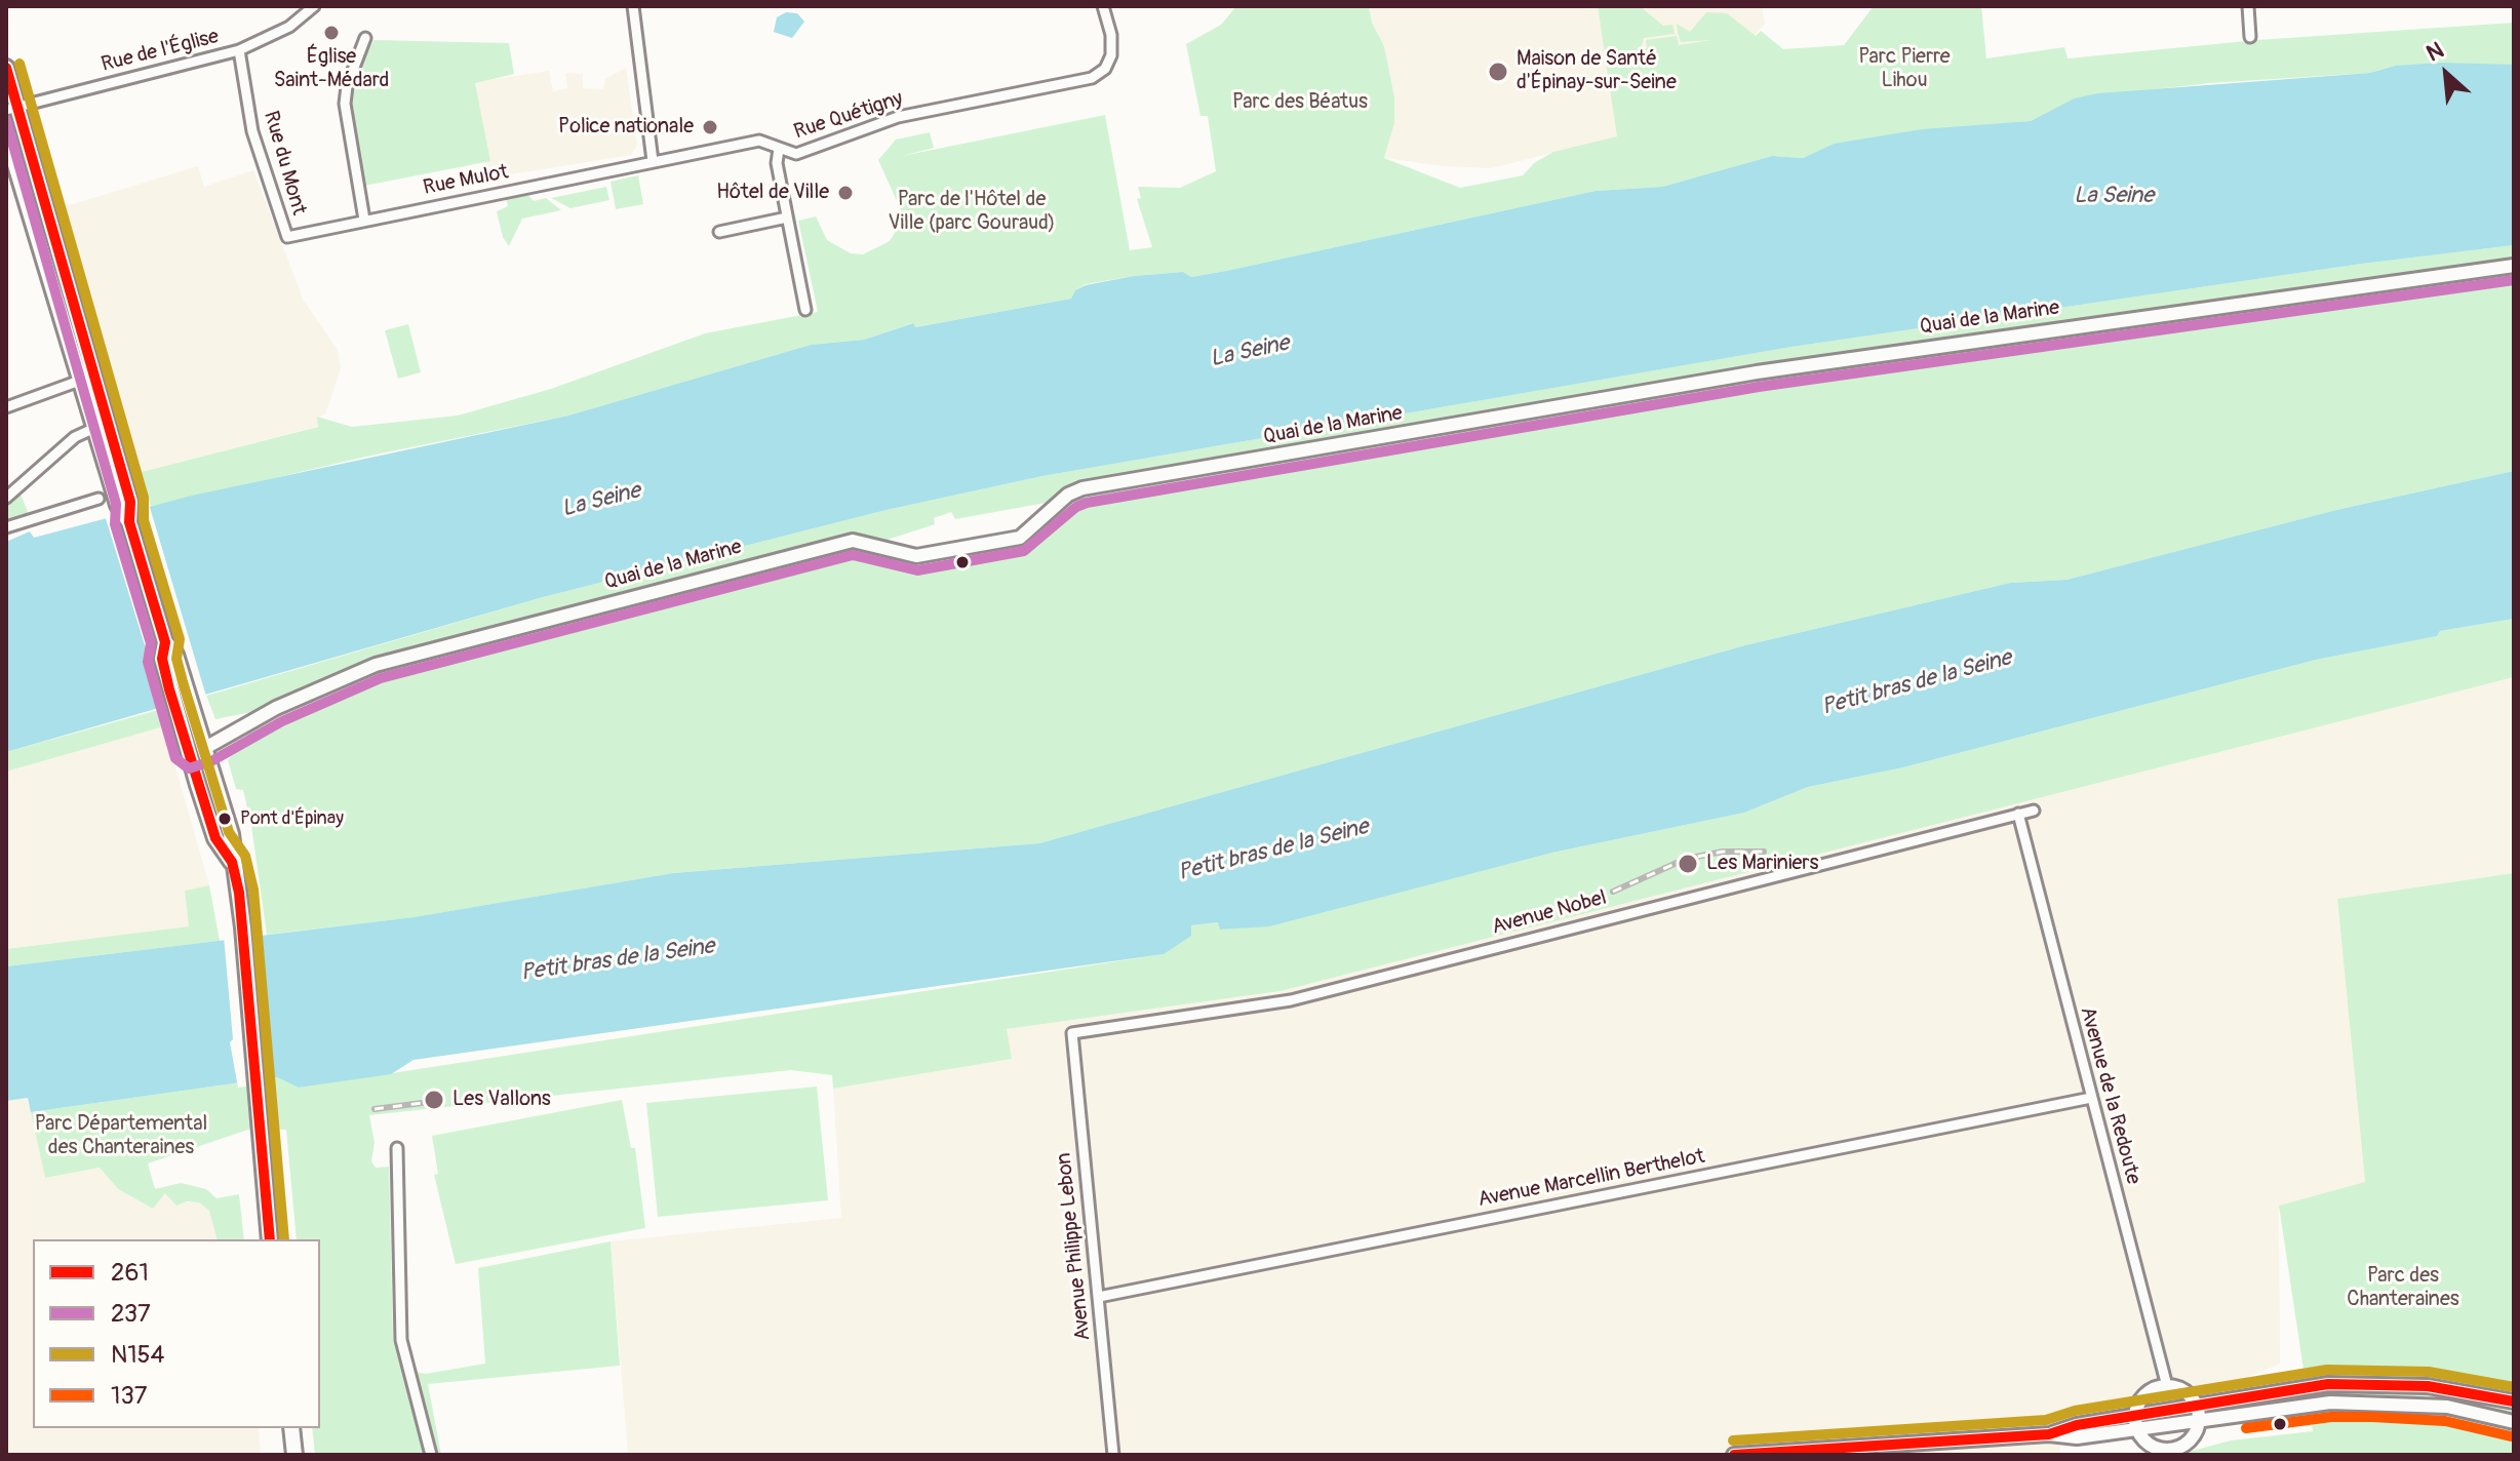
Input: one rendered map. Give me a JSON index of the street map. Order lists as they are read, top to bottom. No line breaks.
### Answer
{"streets":{"street":["Rue de l'Église","Rue Quétigny","Rue du Mont","Rue Mulot","Quai de la Marine","Avenue Nobel","Avenue de la Redoute","Avenue Marcellin Berthelot","Avenue Philippe Lebon"]},"crossings":[["Rue de l'Église","Rue du Mont"],["Rue Quétigny","Rue Mulot"],["Rue du Mont","Rue Mulot"],["Avenue Nobel","Avenue de la Redoute"],["Avenue Nobel","Avenue Philippe Lebon"],["Avenue de la Redoute","Avenue Marcellin Berthelot"],["Avenue Marcellin Berthelot","Avenue Philippe Lebon"]],"water":["La Seine","Petit bras de la Seine"],"parks":["Parc Pierre Lihou","Parc des Béatus","Parc de l'Hôtel de Ville (parc Gouraud)","Parc Départemental des Chanteraines","Parc des Chanteraines"],"places":["Église Saint-Médard","Maison de Santé d'Épinay-sur-Seine","Police nationale","Hôtel de Ville","Pont d'Épinay","Les Mariniers","Les Vallons"],"lines":["transit line N154","transit line 261","transit line 237","transit line 137"],"legend":["261","237","N154","137"],"north":"top left"}
